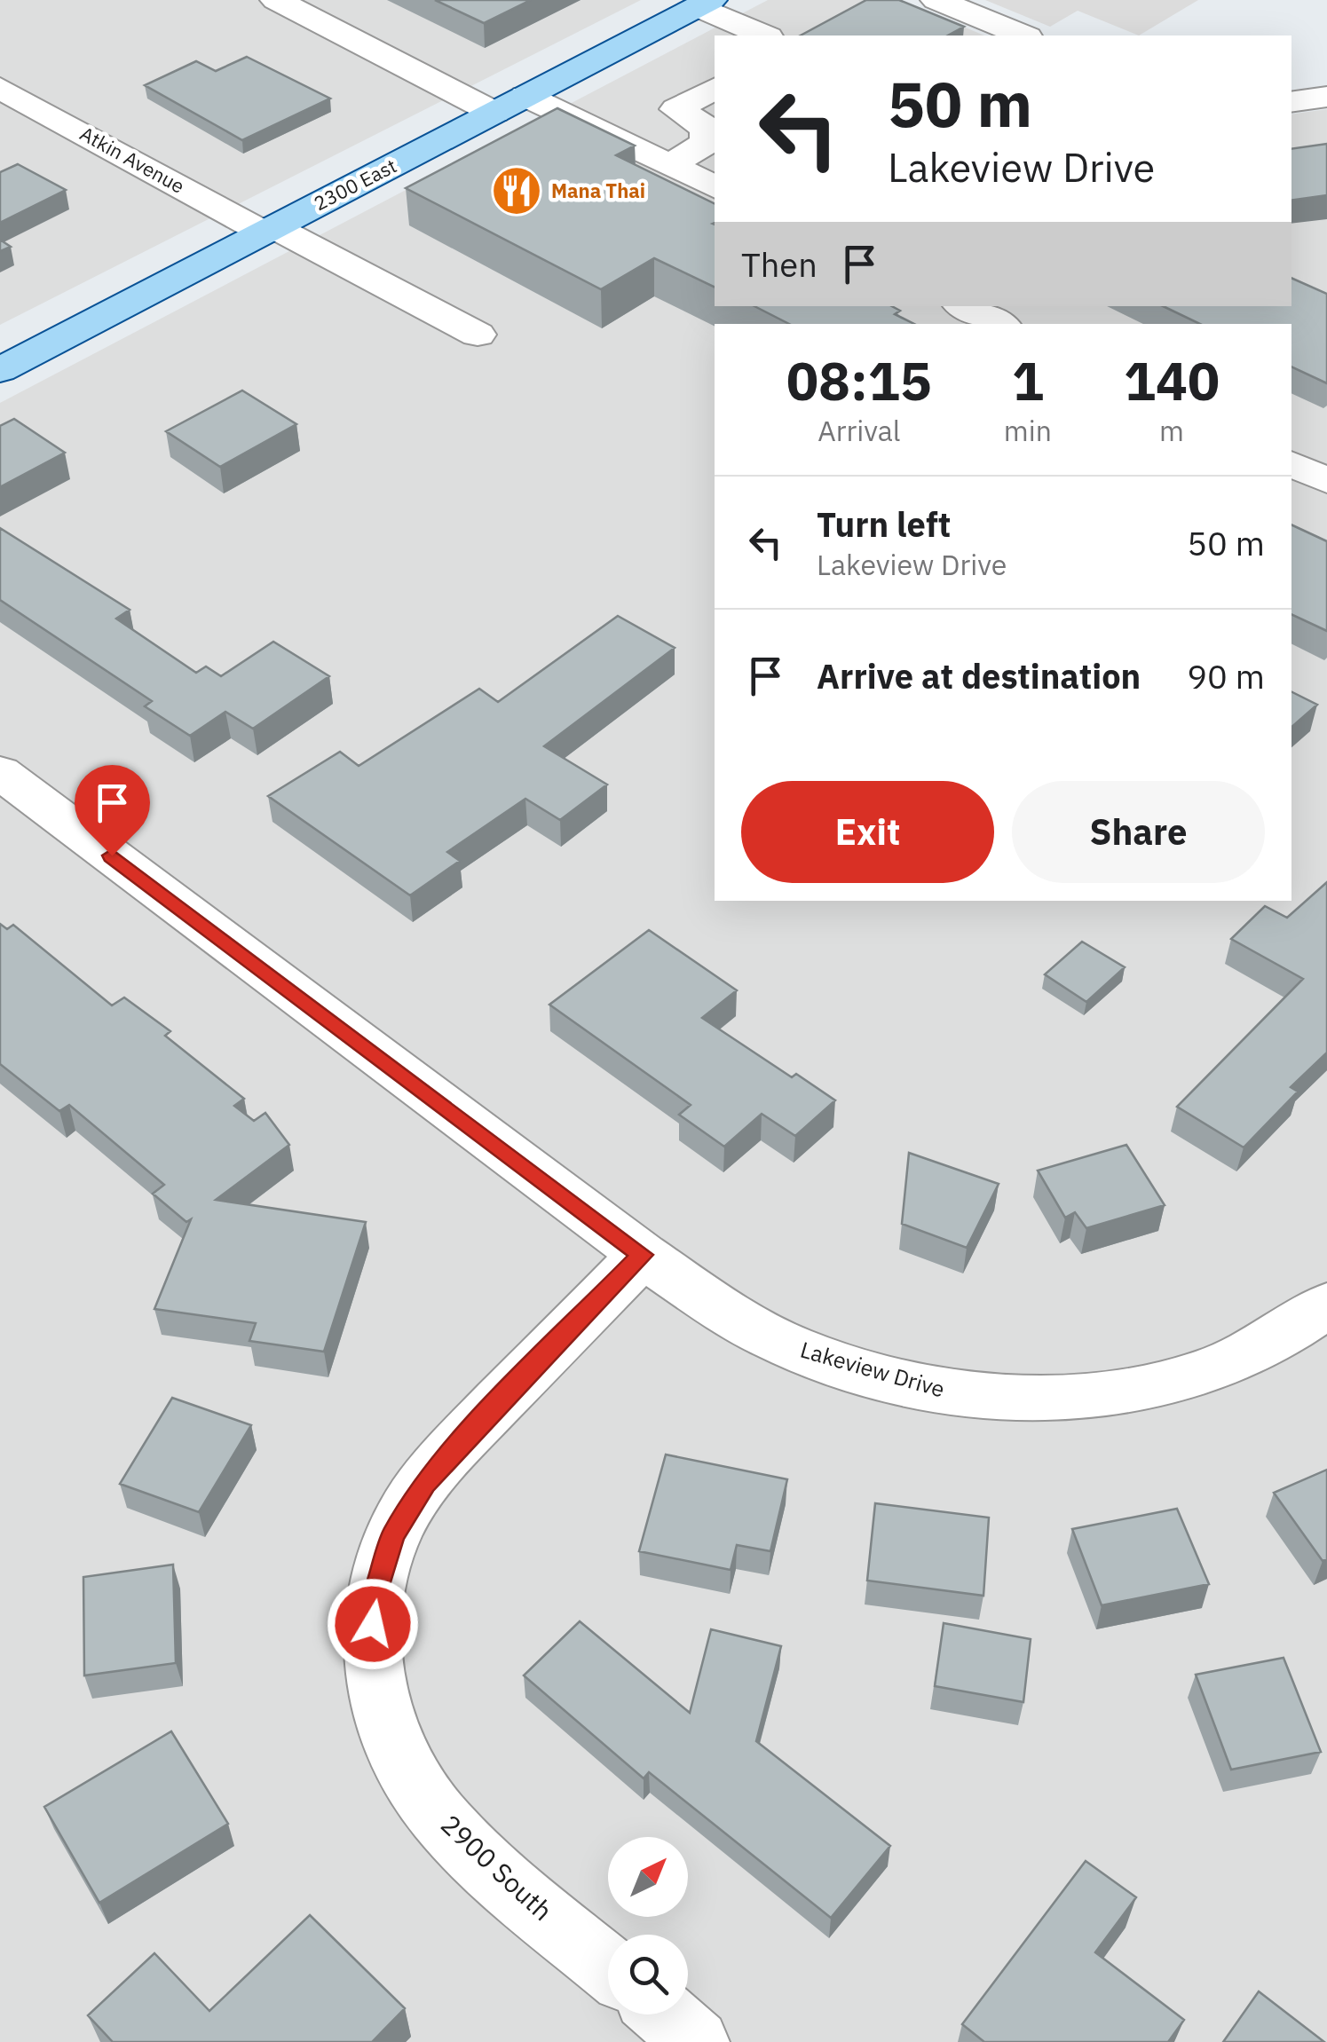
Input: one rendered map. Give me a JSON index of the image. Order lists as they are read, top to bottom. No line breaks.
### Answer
{"streets":{"main road":["2300 East"],"street":["Atkin Avenue","Lakeview Drive","2900 South"]},"crossings":[["Atkin Avenue","2300 East"],["Lakeview Drive","2900 South"]],"places":{"restaurant":["Mana Thai"]},"north":"top right","page":{"turn":["50 m","Lakeview Drive"],"then":"Then","eta":["08:15","Arrival","1","min","140","m"],"list":[{"name":"Turn left","note":"Lakeview Drive","value":"50 m"},{"name":"Arrive at destination","value":"90 m"}],"buttons":["Exit","Share"]}}
